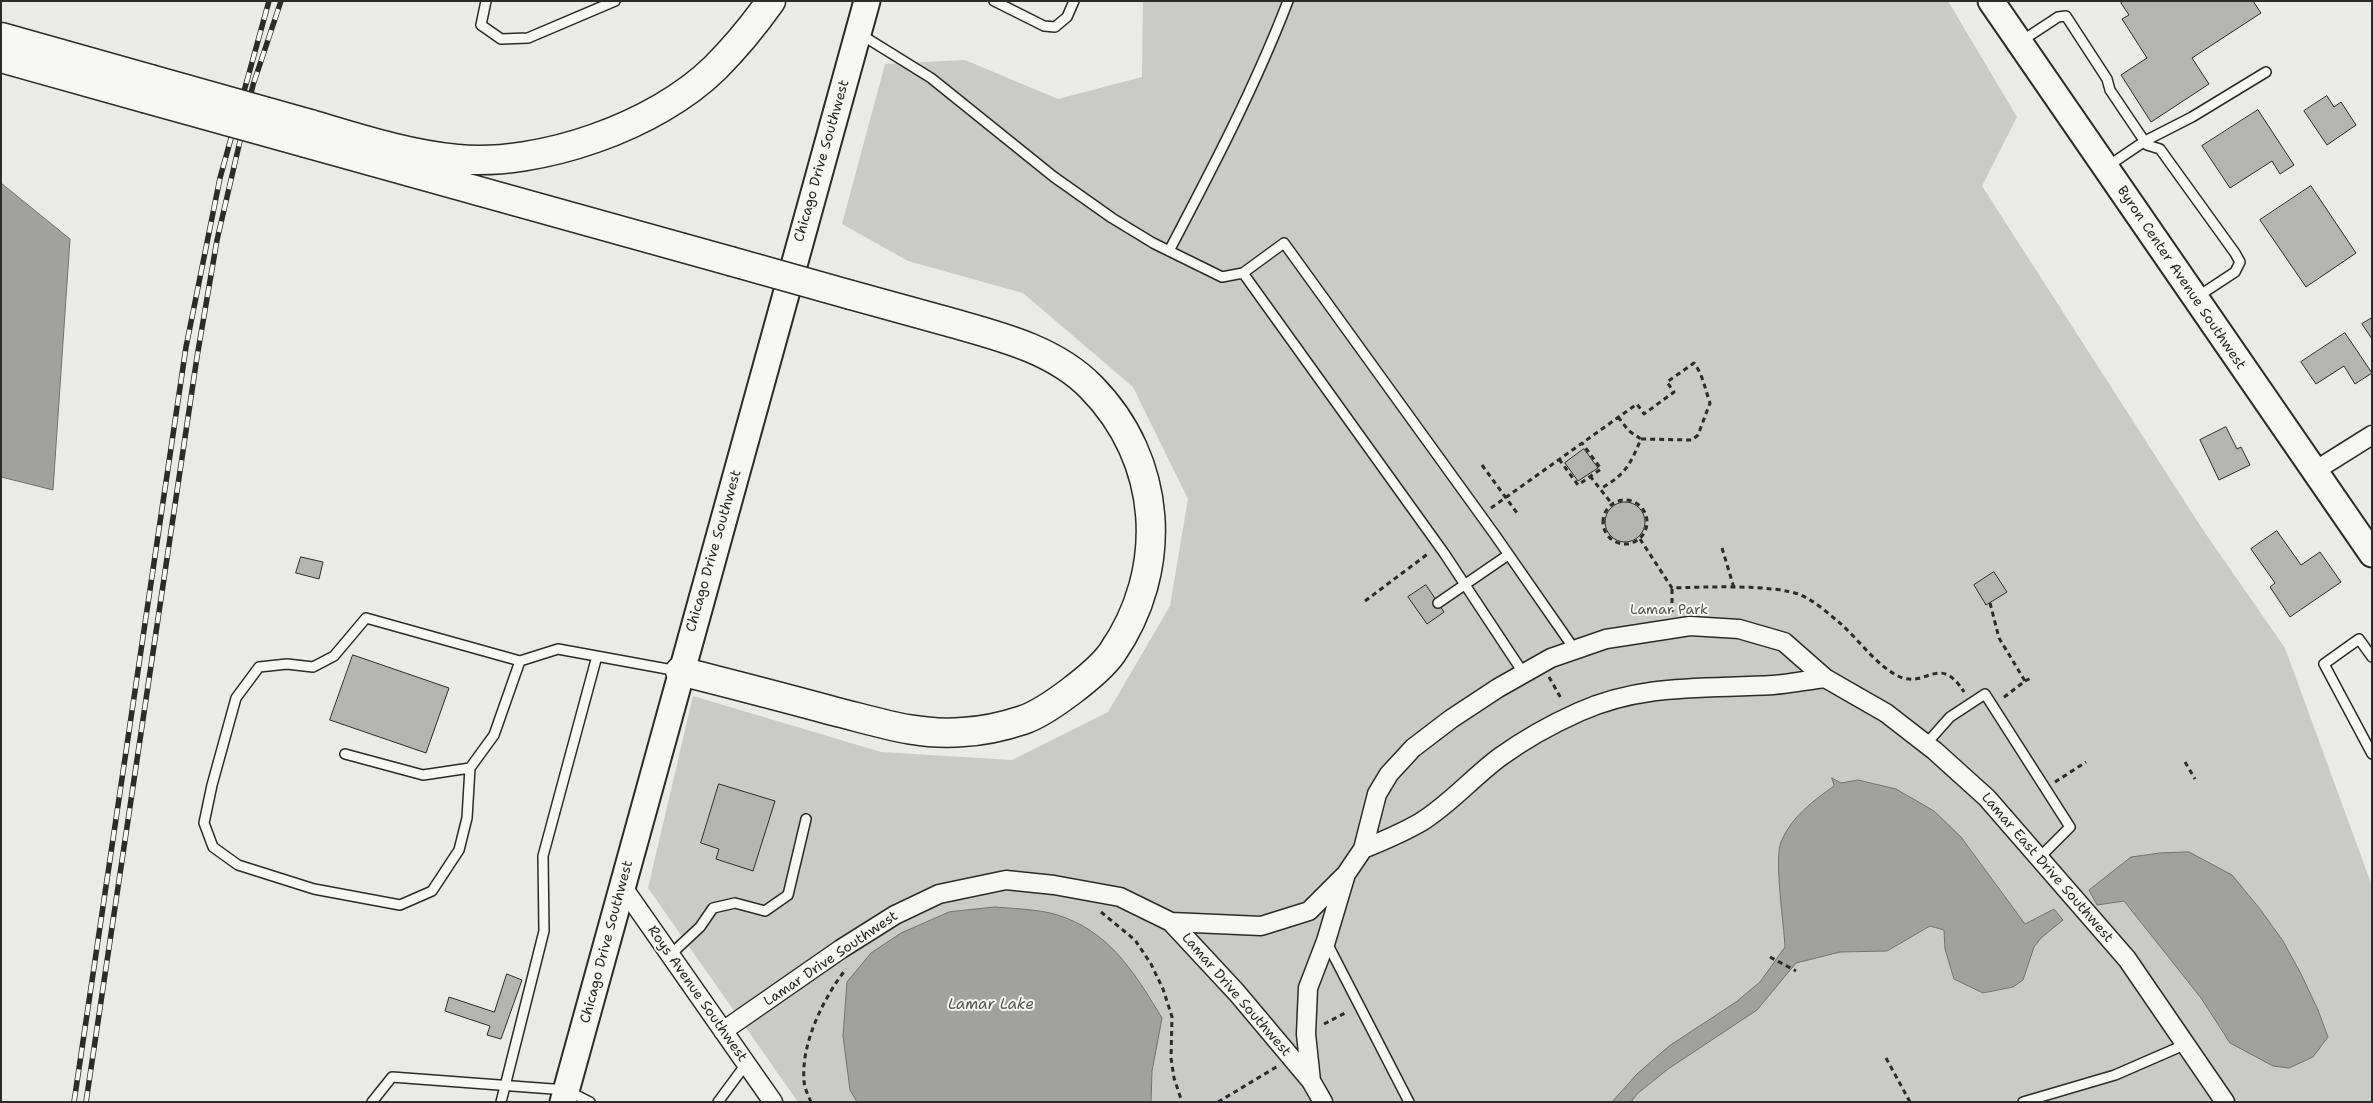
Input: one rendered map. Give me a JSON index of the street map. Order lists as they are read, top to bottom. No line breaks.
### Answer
{"streets":{"main road":["Chicago Drive Southwest","Byron Center Avenue Southwest"],"street":["Lamar East Drive Southwest","Lamar Drive Southwest","Roys Avenue Southwest"]},"crossings":[["Chicago Drive Southwest","Roys Avenue Southwest"],["Lamar East Drive Southwest","Lamar Drive Southwest"],["Lamar Drive Southwest","Roys Avenue Southwest"]],"water":["Lamar Lake"],"parks":["Lamar Park"]}
